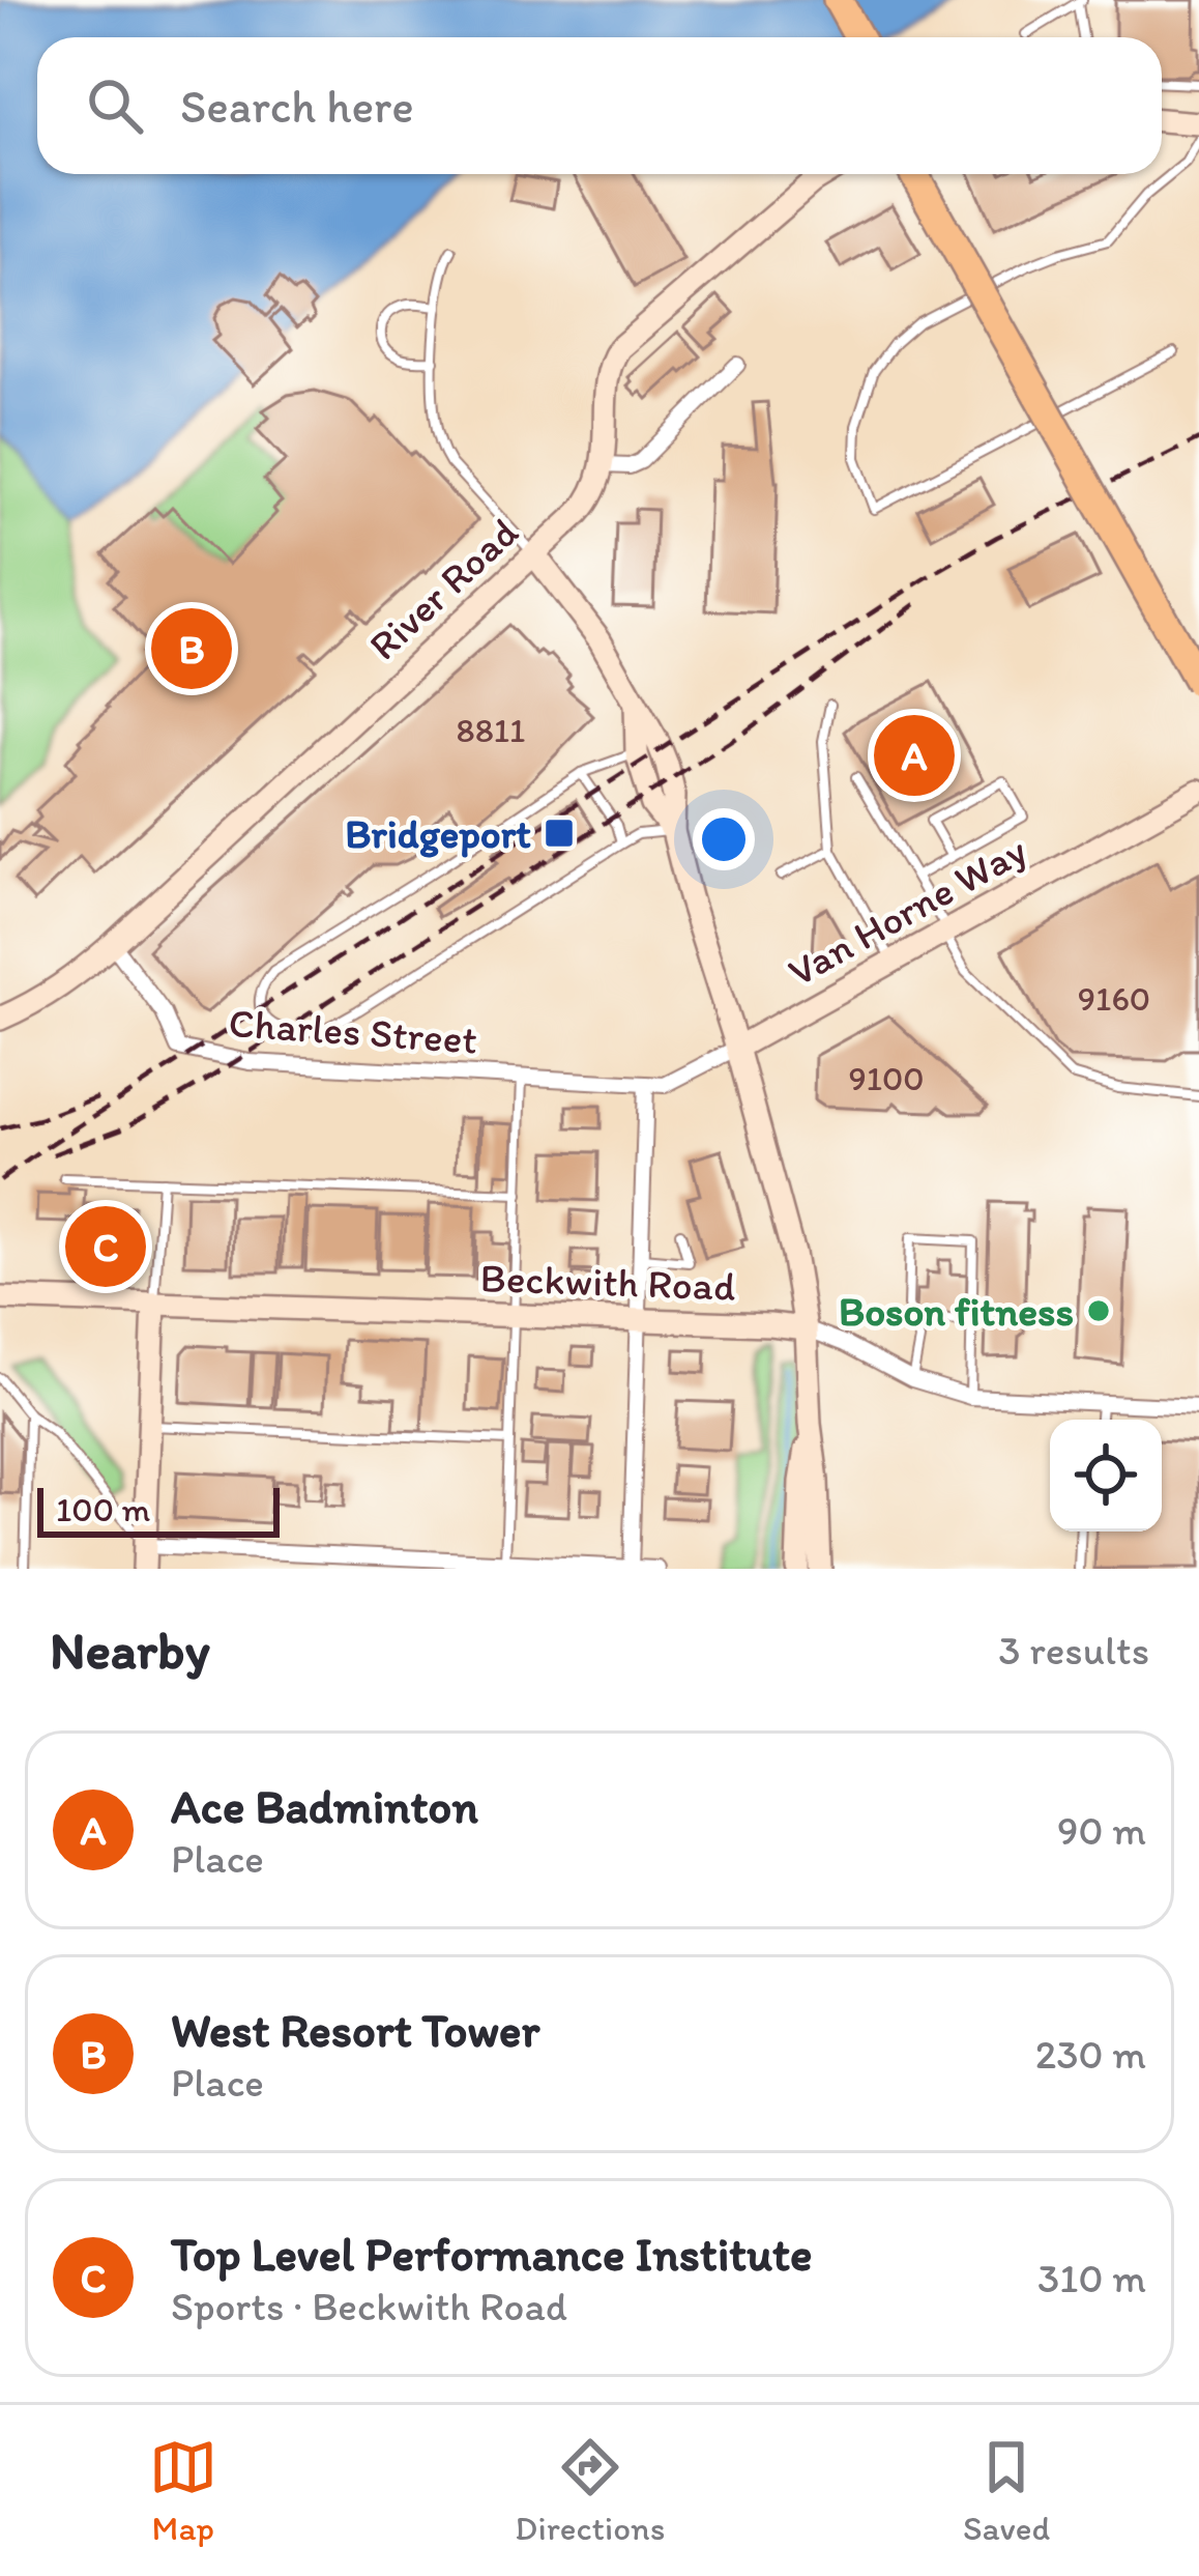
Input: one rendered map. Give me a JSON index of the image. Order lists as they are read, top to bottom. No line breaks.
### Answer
{"streets":{"street":["River Road","Van Horne Way","Charles Street","Beckwith Road"]},"crossings":[["River Road","Charles Street"],["Van Horne Way","Charles Street"]],"places":{"transit":["Bridgeport"],"other":["Boson fitness"]},"house_numbers":["8811","9160","9100"],"scale_bar":"100 m","page":{"search":"Search here","pins":["B","A","C"],"scale":"100 m","heading":["Nearby","3 results"],"list":[{"mark":"A","name":"Ace Badminton","note":"Place","value":"90 m"},{"mark":"B","name":"West Resort Tower","note":"Place","value":"230 m"},{"mark":"C","name":"Top Level Performance Institute","note":"Sports · Beckwith Road","value":"310 m"}],"nav":["Map","Directions","Saved"]}}
